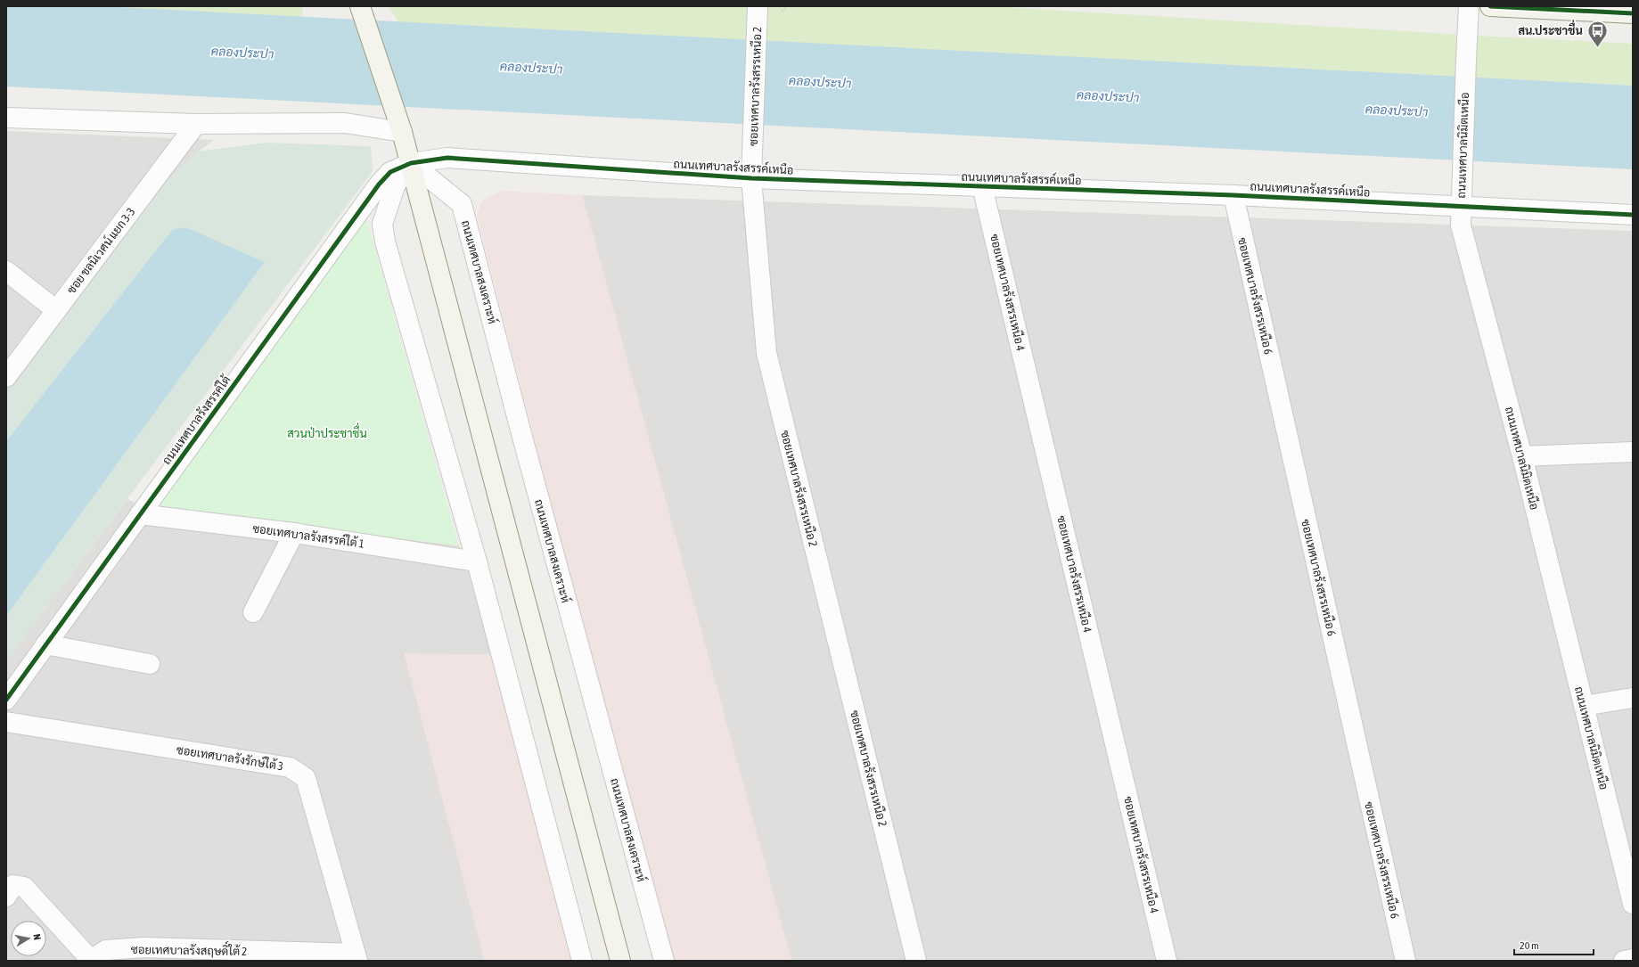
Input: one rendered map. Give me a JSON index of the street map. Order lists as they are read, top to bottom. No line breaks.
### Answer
{"streets":{"street":["ซอยเทศบาลรังสรรเหนือ 2","ถนนเทศบาลนิมิตเหนือ","ถนนเทศบาลรังสรรค์เหนือ","ซอย ชลนิเวศน์ แยก 3-3","ถนนเทศบาลสงเคราะห์","ซอยเทศบาลรังสรรเหนือ 4","ซอยเทศบาลรังสรรเหนือ 6","ถนนเทศบาลรังสรรค์ใต้","ซอยเทศบาลรังสรรค์ใต้ 1","ซอยเทศบาลรังรักษ์ใต้ 3","ซอยเทศบาลรังสฤษดิ์ใต้ 2"]},"crossings":[["ซอยเทศบาลรังสรรเหนือ 2","ถนนเทศบาลรังสรรค์เหนือ"],["ถนนเทศบาลนิมิตเหนือ","ถนนเทศบาลรังสรรค์เหนือ"],["ถนนเทศบาลรังสรรค์เหนือ","ถนนเทศบาลสงเคราะห์"],["ถนนเทศบาลรังสรรค์เหนือ","ซอยเทศบาลรังสรรเหนือ 4"],["ถนนเทศบาลรังสรรค์เหนือ","ซอยเทศบาลรังสรรเหนือ 6"],["ถนนเทศบาลรังสรรค์เหนือ","ถนนเทศบาลรังสรรค์ใต้"],["ถนนเทศบาลสงเคราะห์","ถนนเทศบาลรังสรรค์ใต้"],["ถนนเทศบาลรังสรรค์ใต้","ซอยเทศบาลรังสรรค์ใต้ 1"],["ซอยเทศบาลรังรักษ์ใต้ 3","ซอยเทศบาลรังสฤษดิ์ใต้ 2"]],"water":["คลองประปา"],"parks":["สวนป่าประชาชื่น"],"places":{"bus stop":["สน.ประชาชื่น"]},"scale_bar":"20 m","north":"right"}
